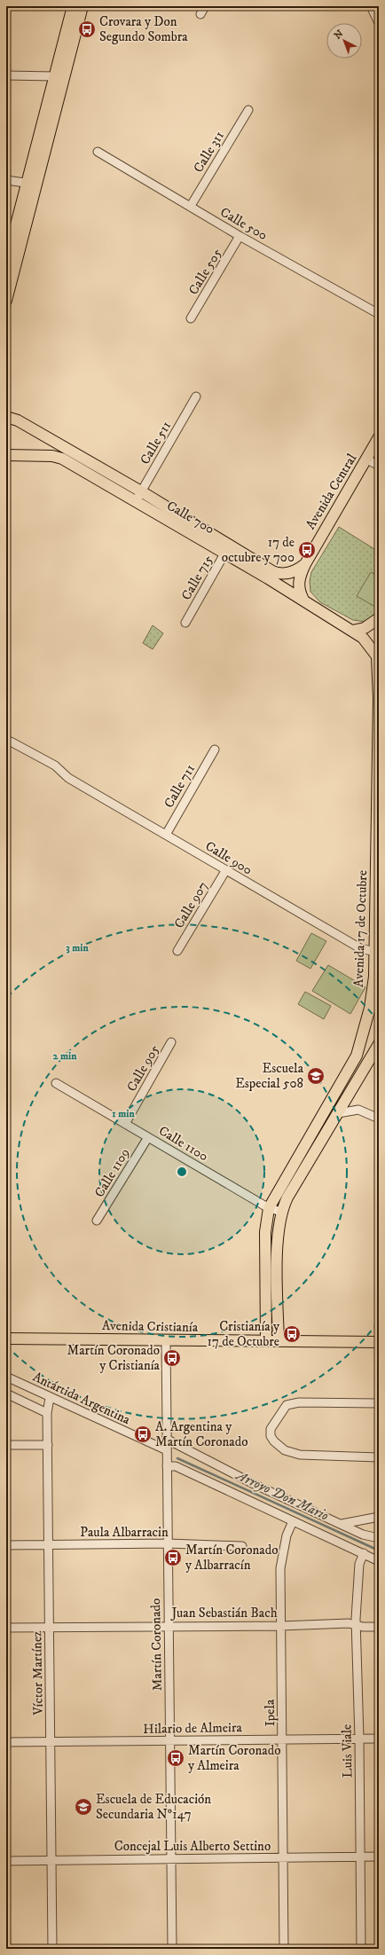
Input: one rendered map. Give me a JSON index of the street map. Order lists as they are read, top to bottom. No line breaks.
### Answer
{"streets":{"main road":["Avenida Central","Calle 700","Avenida 17 de Octubre","Avenida Cristianía"],"street":["Calle 311","Calle 500","Calle 505","Calle 511","Calle 715","Calle 711","Calle 900","Calle 907","Calle 905","Calle 1100","Calle 1109","Antártida Argentina","Paula Albarracin","Juan Sebastián Bach","Martín Coronado","Víctor Martínez","Ipela","Hilario de Almeira","Luis Viale","Concejal Luis Alberto Settino"]},"crossings":[["Calle 311","Calle 500"],["Calle 500","Calle 505"],["Calle 511","Calle 700"],["Avenida Central","Calle 700"],["Calle 700","Calle 715"],["Calle 700","Avenida 17 de Octubre"],["Calle 711","Calle 900"],["Calle 900","Calle 907"],["Calle 900","Avenida 17 de Octubre"],["Avenida 17 de Octubre","Calle 1100"],["Avenida 17 de Octubre","Avenida Cristianía"],["Calle 905","Calle 1100"],["Calle 1100","Calle 1109"],["Avenida Cristianía","Martín Coronado"],["Antártida Argentina","Martín Coronado"],["Antártida Argentina","Víctor Martínez"],["Paula Albarracin","Martín Coronado"],["Paula Albarracin","Víctor Martínez"],["Juan Sebastián Bach","Martín Coronado"],["Juan Sebastián Bach","Víctor Martínez"],["Juan Sebastián Bach","Ipela"],["Juan Sebastián Bach","Luis Viale"],["Martín Coronado","Hilario de Almeira"],["Martín Coronado","Concejal Luis Alberto Settino"],["Víctor Martínez","Hilario de Almeira"],["Víctor Martínez","Concejal Luis Alberto Settino"],["Ipela","Hilario de Almeira"],["Ipela","Concejal Luis Alberto Settino"],["Hilario de Almeira","Luis Viale"],["Luis Viale","Concejal Luis Alberto Settino"]],"water":["Arroyo Don Mario"],"places":{"bus stop":["Crovara y Don Segundo Sombra","17 de octubre y 700","Cristianía y 17 de Octubre","Martín Coronado y Cristianía","A. Argentina y Martín Coronado","Martín Coronado y Albarracín","Martín Coronado y Almeira"],"school or university":["Escuela Especial 508","Escuela de Educación Secundaria Nº147"]},"north":"top left","rings":["3 min","2 min","1 min"]}
